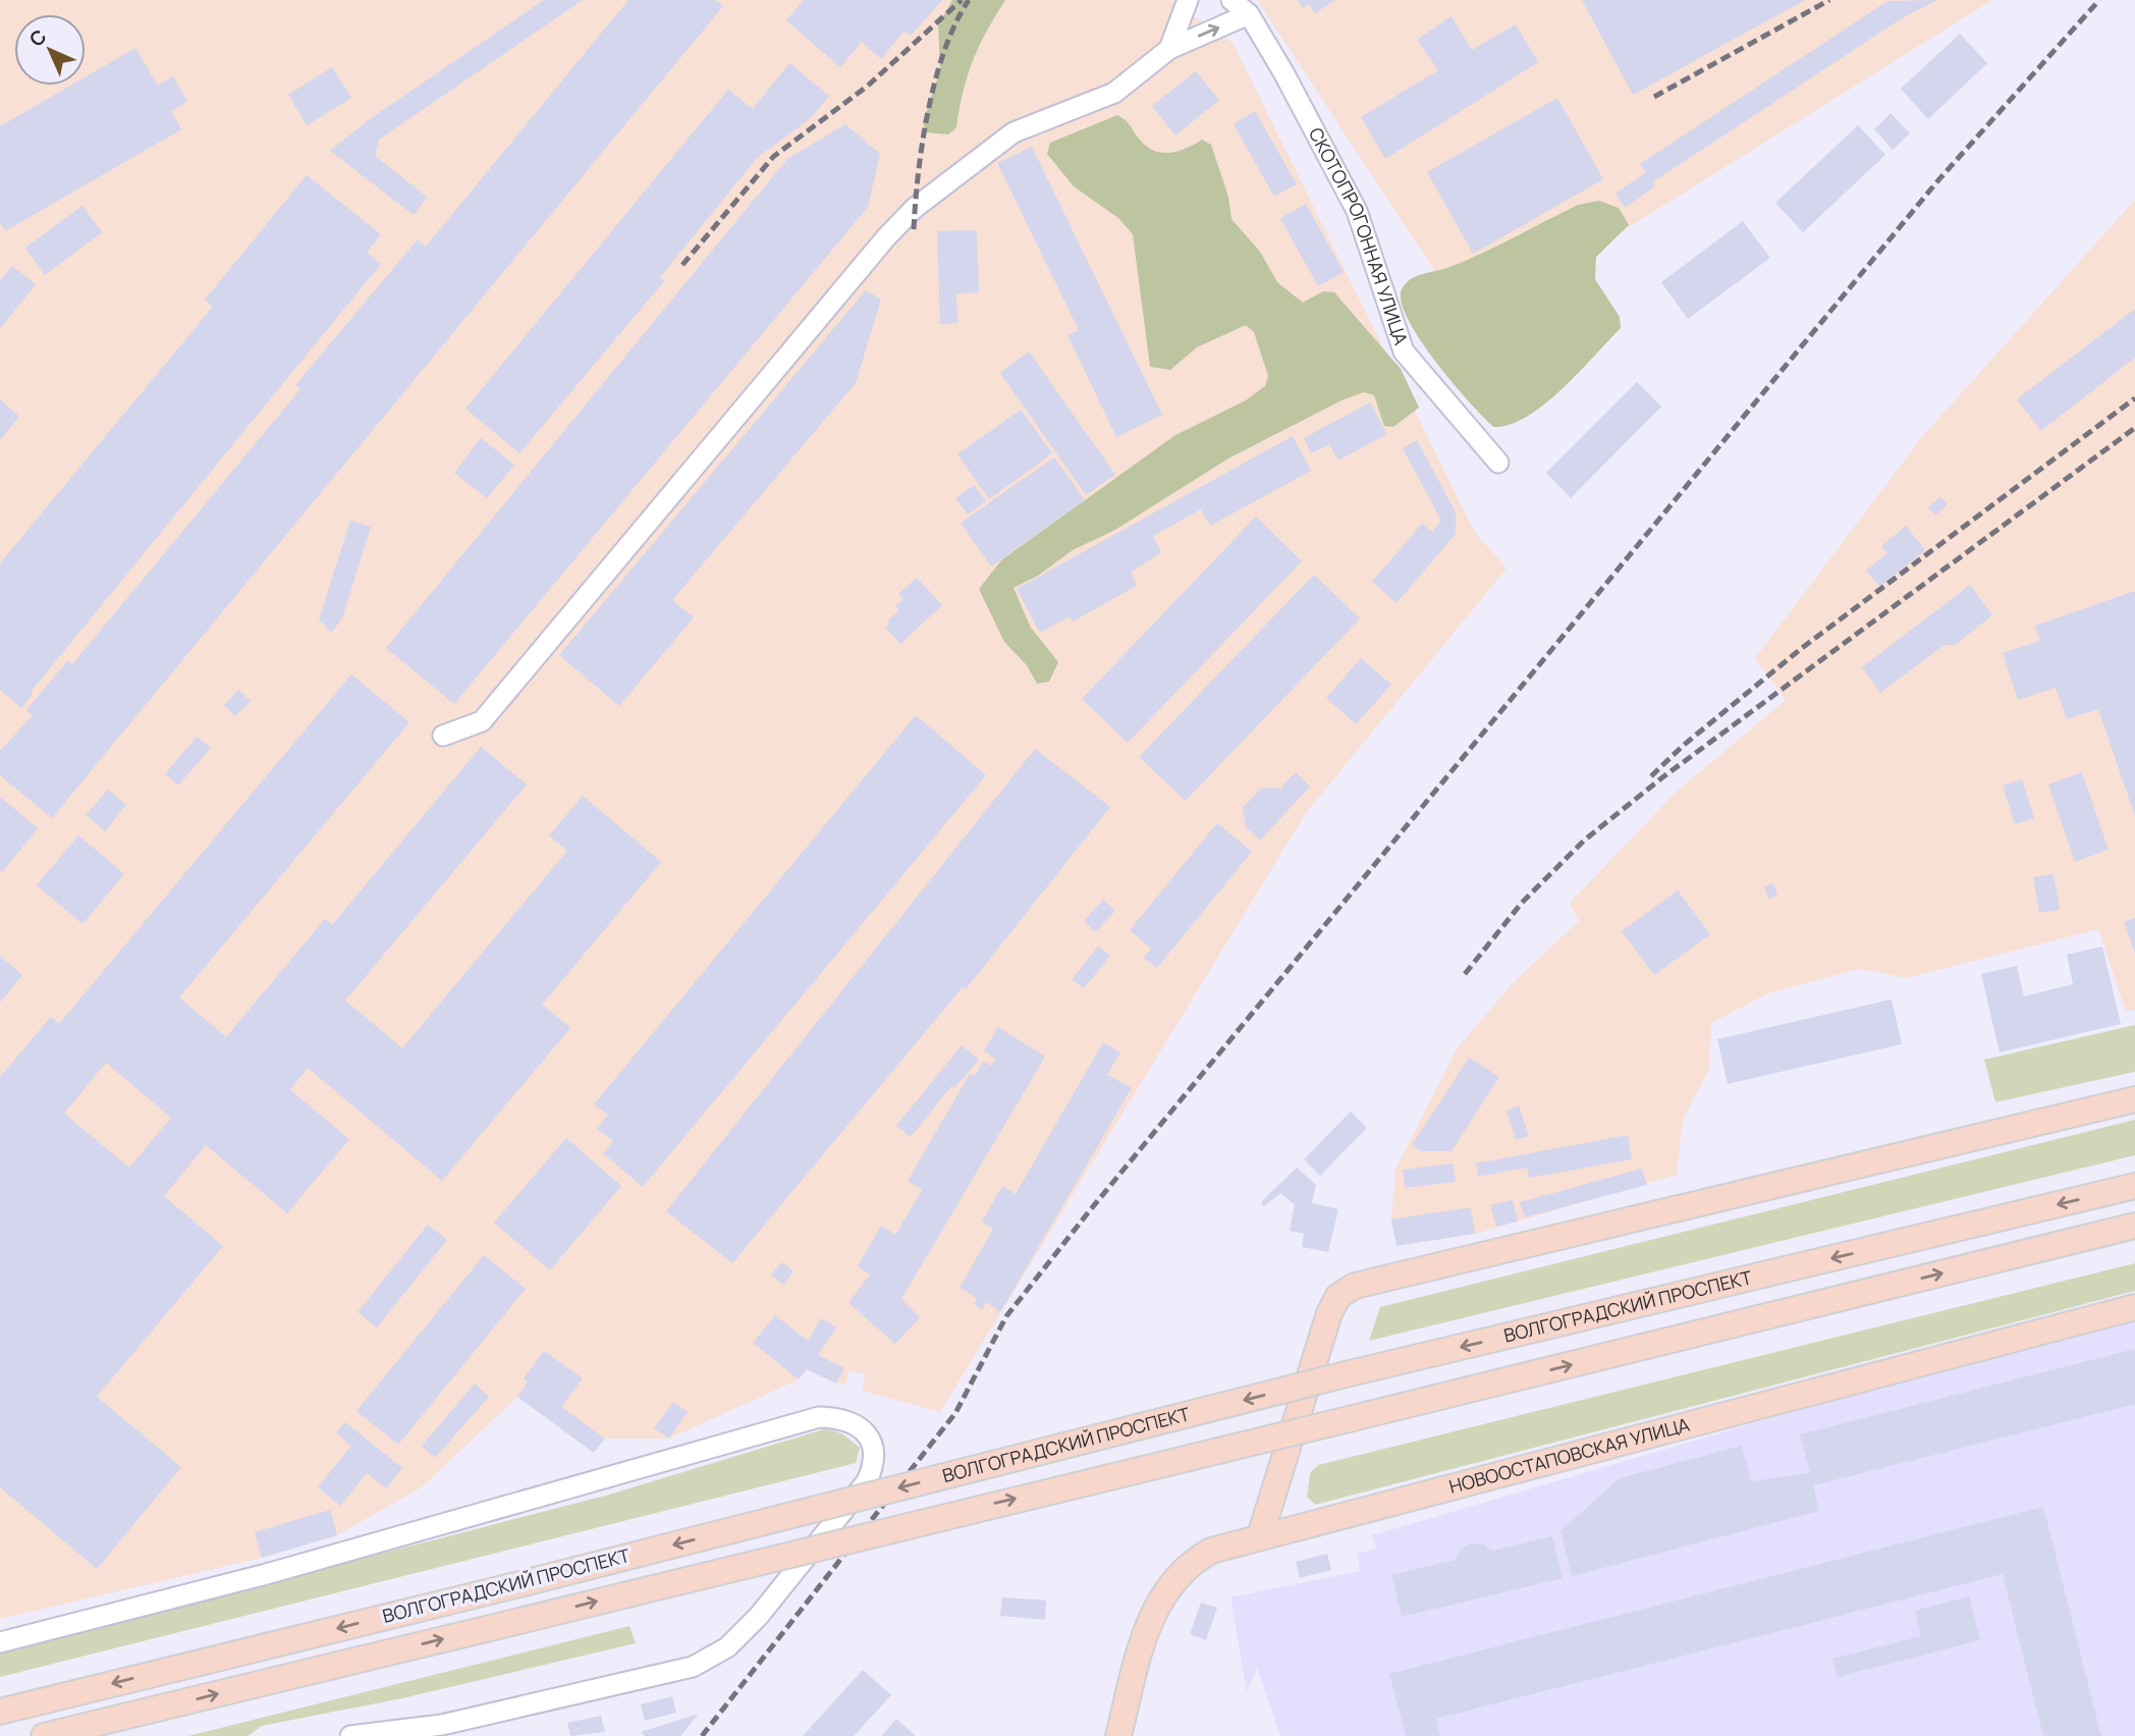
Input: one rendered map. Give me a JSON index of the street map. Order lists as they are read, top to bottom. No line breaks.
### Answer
{"streets":{"main road":["ВОЛГОГРАДСКИЙ ПРОСПЕКТ","НОВООСТАПОВСКАЯ УЛИЦА"],"street":["СКОТОПРОГОННАЯ УЛИЦА"]},"north":"top left"}
